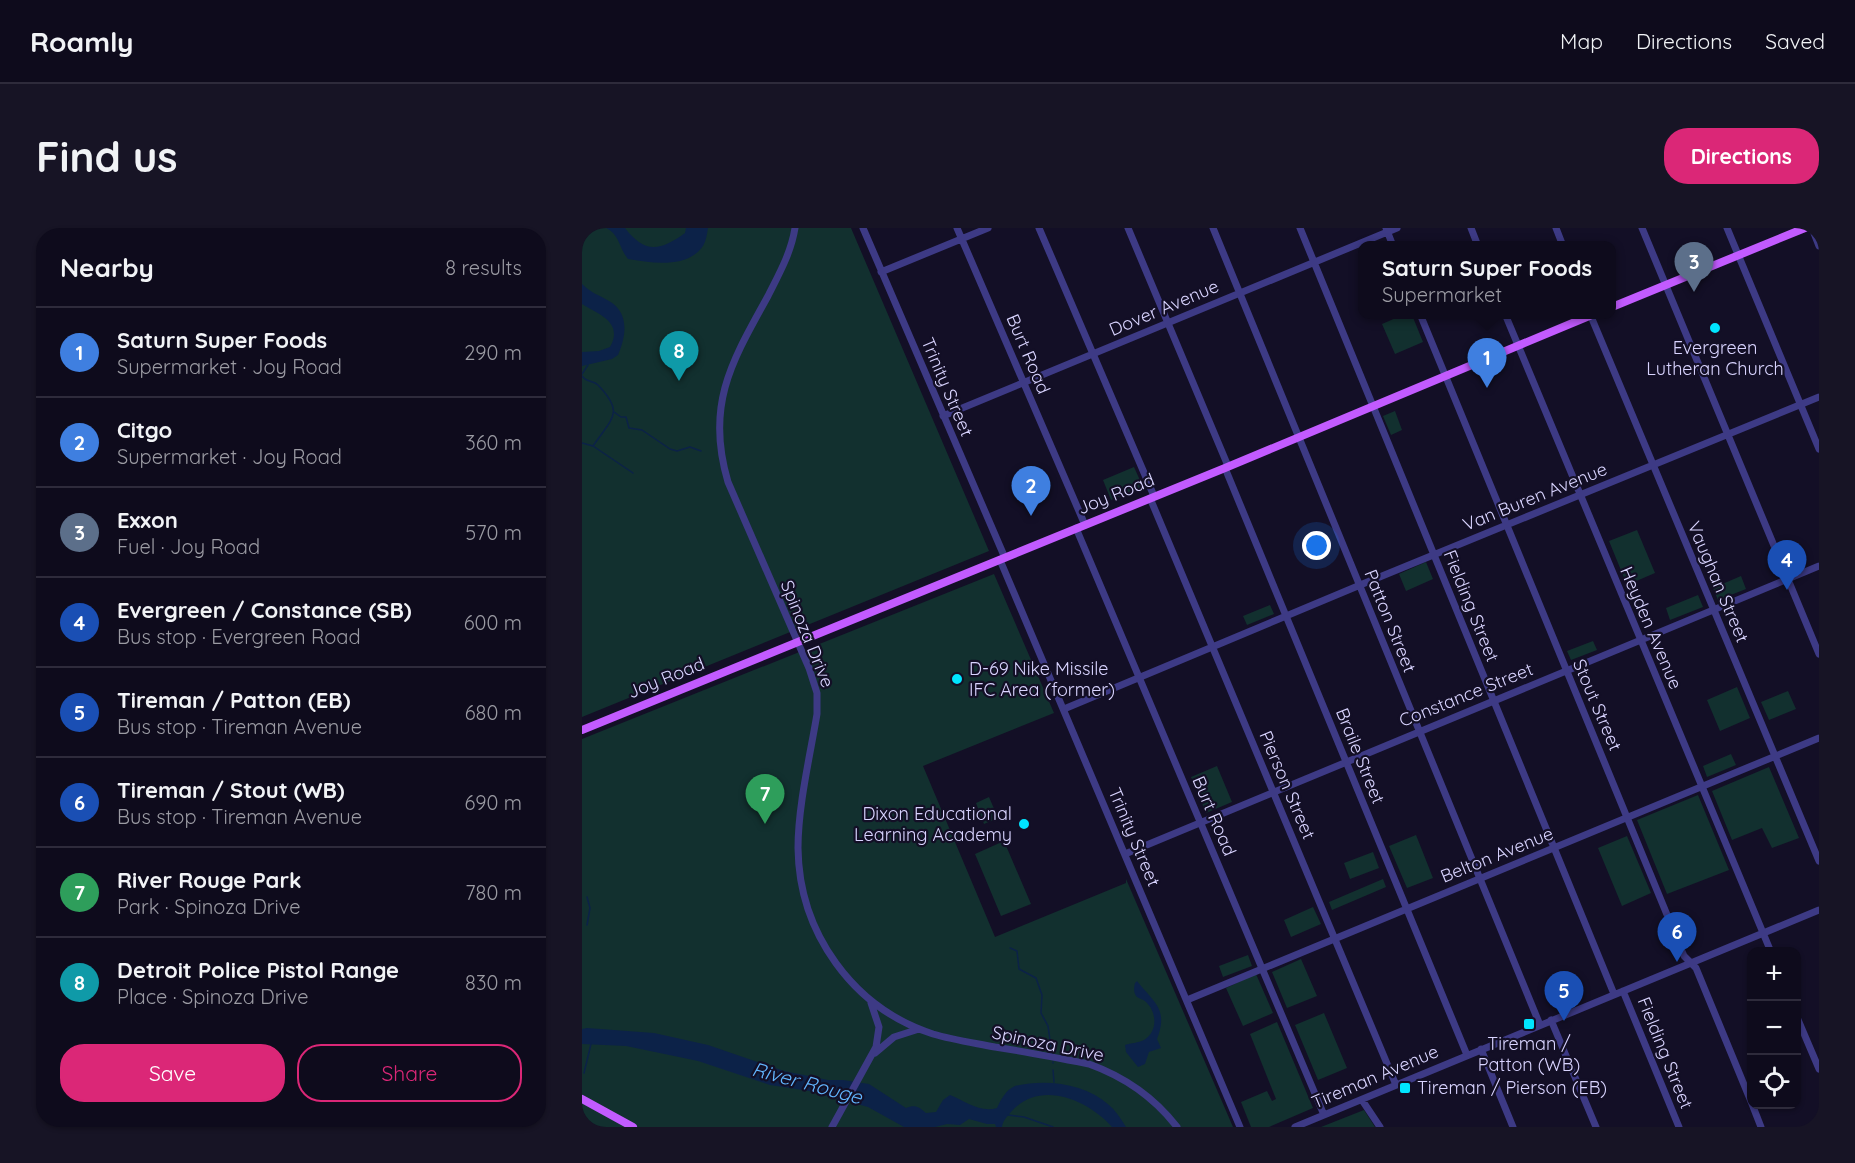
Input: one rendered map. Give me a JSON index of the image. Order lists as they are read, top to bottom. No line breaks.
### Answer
{"streets":{"main road":["Joy Road"],"street":["Dover Avenue","Burt Road","Trinity Street","Van Buren Avenue","Vaughan Street","Fielding Street","Patton Street","Heyden Avenue","Spinoza Drive","Constance Street","Stout Street","Braile Street","Pierson Street","Belton Avenue","Tireman Avenue"]},"crossings":[["Dover Avenue","Burt Road"],["Dover Avenue","Trinity Street"],["Dover Avenue","Fielding Street"],["Dover Avenue","Patton Street"],["Dover Avenue","Braile Street"],["Dover Avenue","Pierson Street"],["Burt Road","Joy Road"],["Burt Road","Van Buren Avenue"],["Burt Road","Constance Street"],["Burt Road","Belton Avenue"],["Burt Road","Tireman Avenue"],["Trinity Street","Joy Road"],["Trinity Street","Van Buren Avenue"],["Trinity Street","Constance Street"],["Trinity Street","Belton Avenue"],["Joy Road","Fielding Street"],["Joy Road","Patton Street"],["Joy Road","Heyden Avenue"],["Joy Road","Spinoza Drive"],["Joy Road","Stout Street"],["Joy Road","Braile Street"],["Joy Road","Pierson Street"],["Van Buren Avenue","Vaughan Street"],["Van Buren Avenue","Fielding Street"],["Van Buren Avenue","Patton Street"],["Van Buren Avenue","Heyden Avenue"],["Van Buren Avenue","Stout Street"],["Van Buren Avenue","Braile Street"],["Van Buren Avenue","Pierson Street"],["Vaughan Street","Constance Street"],["Vaughan Street","Belton Avenue"],["Fielding Street","Constance Street"],["Fielding Street","Belton Avenue"],["Patton Street","Constance Street"],["Patton Street","Belton Avenue"],["Heyden Avenue","Constance Street"],["Heyden Avenue","Belton Avenue"],["Constance Street","Stout Street"],["Constance Street","Braile Street"],["Constance Street","Pierson Street"],["Stout Street","Belton Avenue"],["Braile Street","Belton Avenue"],["Braile Street","Tireman Avenue"],["Pierson Street","Belton Avenue"],["Pierson Street","Tireman Avenue"]],"water":["River Rouge"],"places":{"other":["Evergreen Lutheran Church","D-69 Nike Missile IFC Area (former)","Dixon Educational Learning Academy"],"transit":["Tireman / Patton (WB)","Tireman / Pierson (EB)"]},"page":{"header":"Roamly","nav":["Map","Directions","Saved"],"buttons":["Directions",["Save","Share"]],"title":"Find us","heading":["Nearby","8 results"],"popup":["Saturn Super Foods","Supermarket"],"pins":["3","8","1","2","4","7","6","5"],"list":[{"mark":"1","name":"Saturn Super Foods","note":"Supermarket · Joy Road","value":"290 m"},{"mark":"2","name":"Citgo","note":"Supermarket · Joy Road","value":"360 m"},{"mark":"3","name":"Exxon","note":"Fuel · Joy Road","value":"570 m"},{"mark":"4","name":"Evergreen / Constance (SB)","note":"Bus stop · Evergreen Road","value":"600 m"},{"mark":"5","name":"Tireman / Patton (EB)","note":"Bus stop · Tireman Avenue","value":"680 m"},{"mark":"6","name":"Tireman / Stout (WB)","note":"Bus stop · Tireman Avenue","value":"690 m"},{"mark":"7","name":"River Rouge Park","note":"Park · Spinoza Drive","value":"780 m"},{"mark":"8","name":"Detroit Police Pistol Range","note":"Place · Spinoza Drive","value":"830 m"}],"map_buttons":["+","−"]}}
